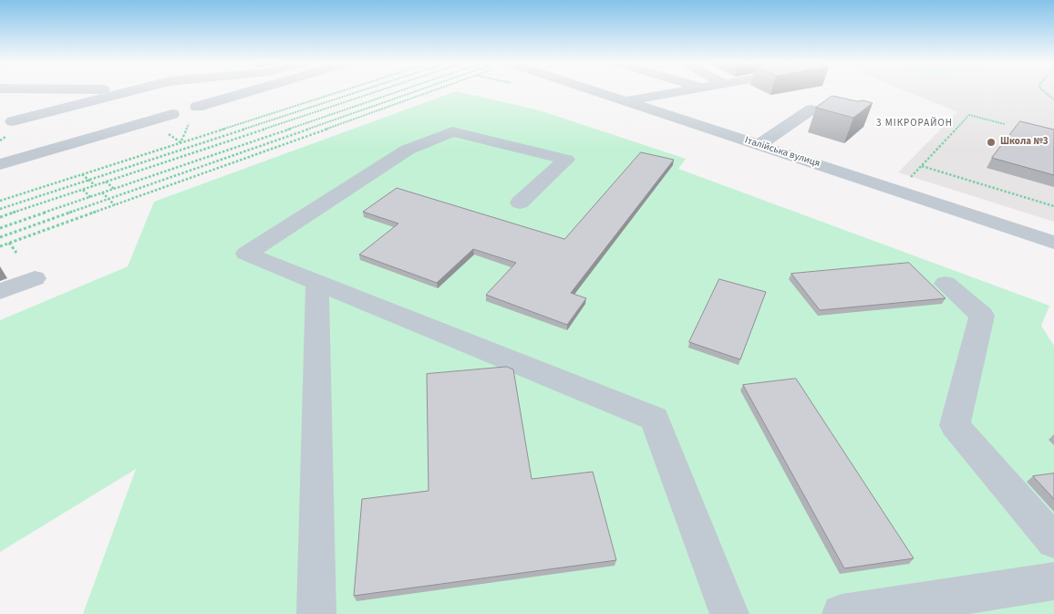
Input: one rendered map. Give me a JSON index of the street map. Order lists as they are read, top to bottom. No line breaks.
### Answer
{"streets":{"street":["Італійська вулиця"]},"districts":["3 МІКРОРАЙОН"],"places":["Школа №3"]}
